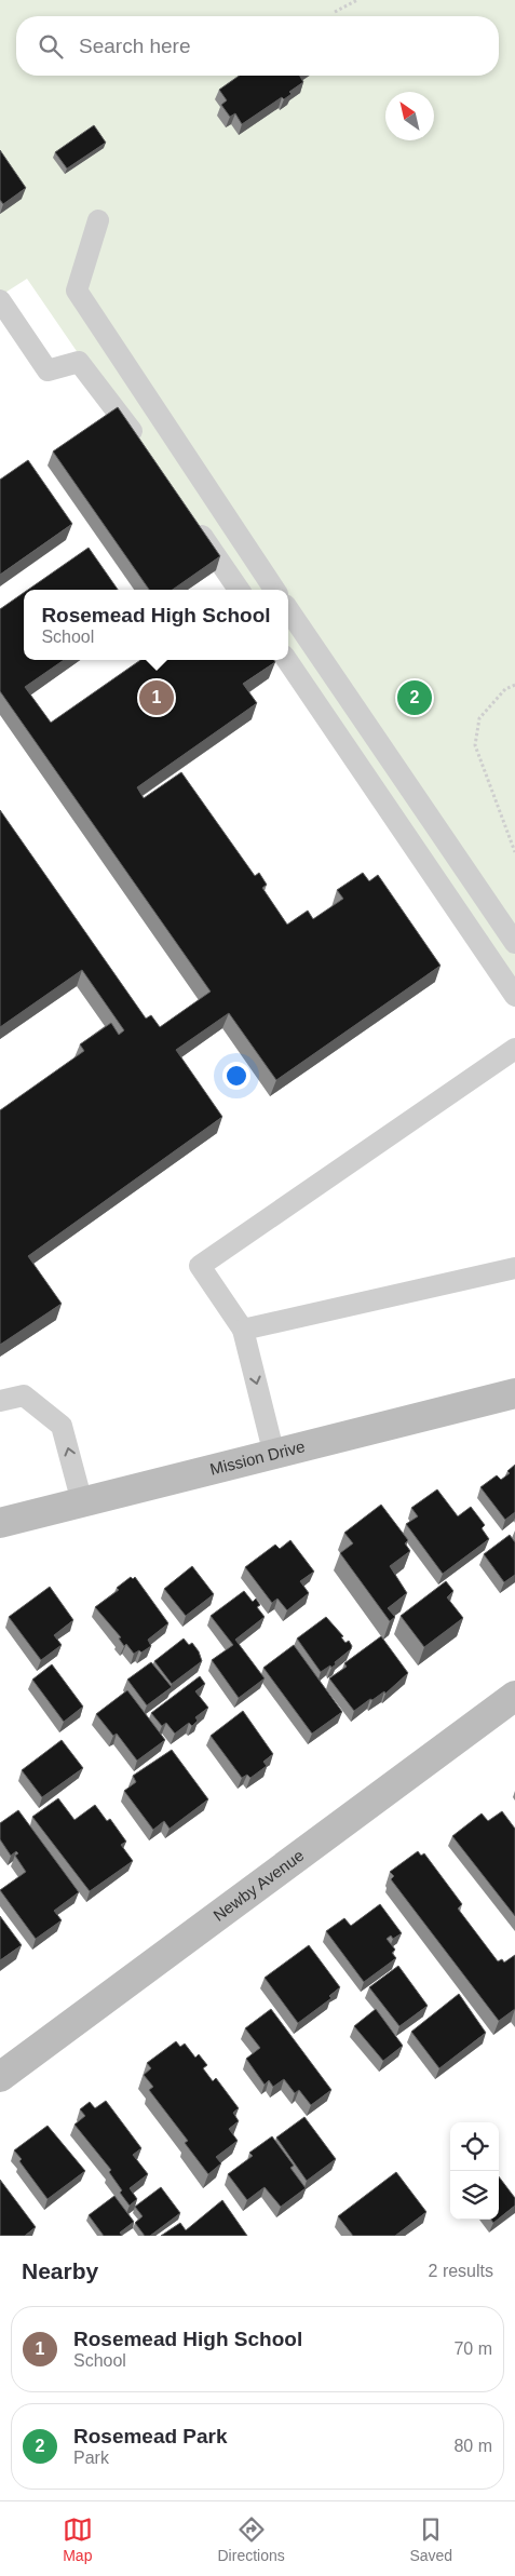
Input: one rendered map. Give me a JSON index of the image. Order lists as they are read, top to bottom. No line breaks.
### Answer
{"streets":{"street":["Mission Drive","Newby Avenue"]},"north":"top left","page":{"search":"Search here","popup":["Rosemead High School","School"],"pins":["1","2"],"heading":["Nearby","2 results"],"list":[{"mark":"1","name":"Rosemead High School","note":"School","value":"70 m"},{"mark":"2","name":"Rosemead Park","note":"Park","value":"80 m"}],"nav":["Map","Directions","Saved"]}}
